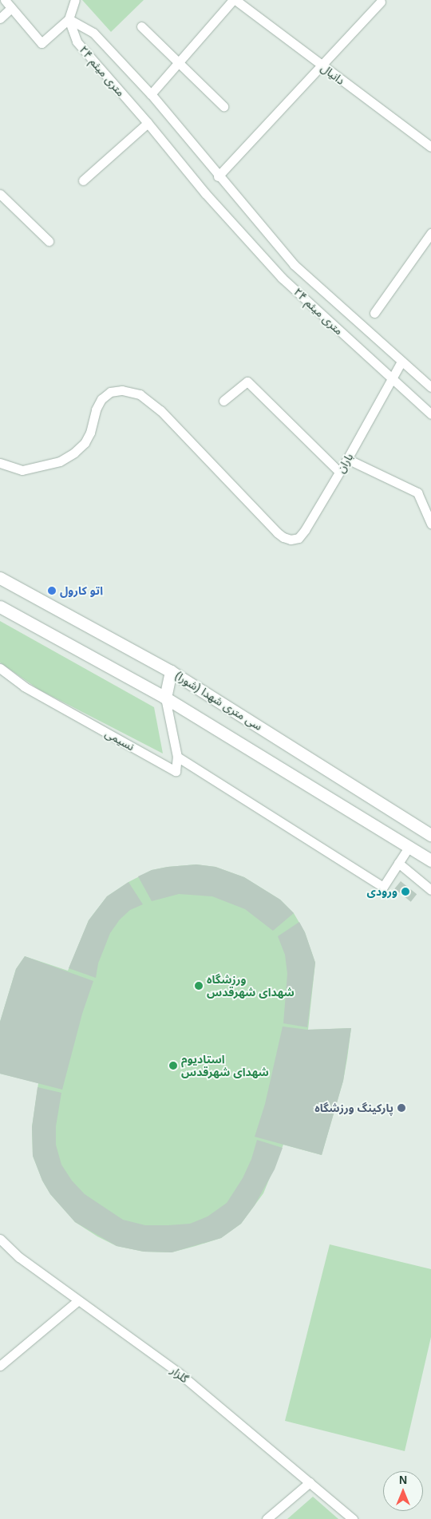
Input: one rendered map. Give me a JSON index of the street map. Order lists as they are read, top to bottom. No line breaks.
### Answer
{"streets":{"main road":["سی متری شهدا (شورا)"],"street":["۲۴ متری میثم","دانیال","باران","نسیمی","گلزار"]},"crossings":[["۲۴ متری میثم","باران"]],"places":["اتو کارول","ورودی","ورزشگاه شهدای شهرقدس","استادیوم شهدای شهرقدس","پارکینگ ورزشگاه"],"north":"top"}
